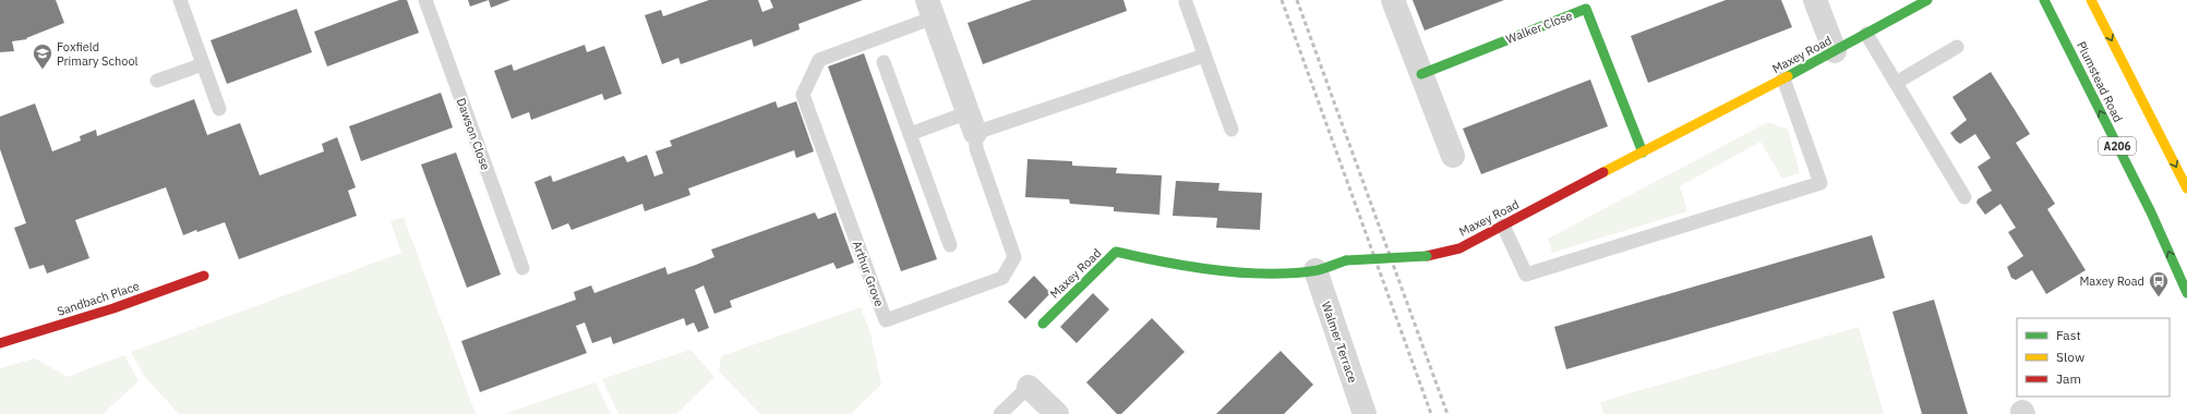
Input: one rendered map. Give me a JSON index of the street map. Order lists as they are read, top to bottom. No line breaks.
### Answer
{"streets":{"street":["Walker Close","Maxey Road","Plumstead Road","A206","Arthur Grove","Sandbach Place","Walmer Terrace"],"lane":["Dawson Close"]},"crossings":[["Walker Close","Maxey Road"],["Maxey Road","Walmer Terrace"]],"places":{"school or university":["Foxfield Primary School"],"bus stop":["Maxey Road"]},"legend":["Fast","Slow","Jam"]}
